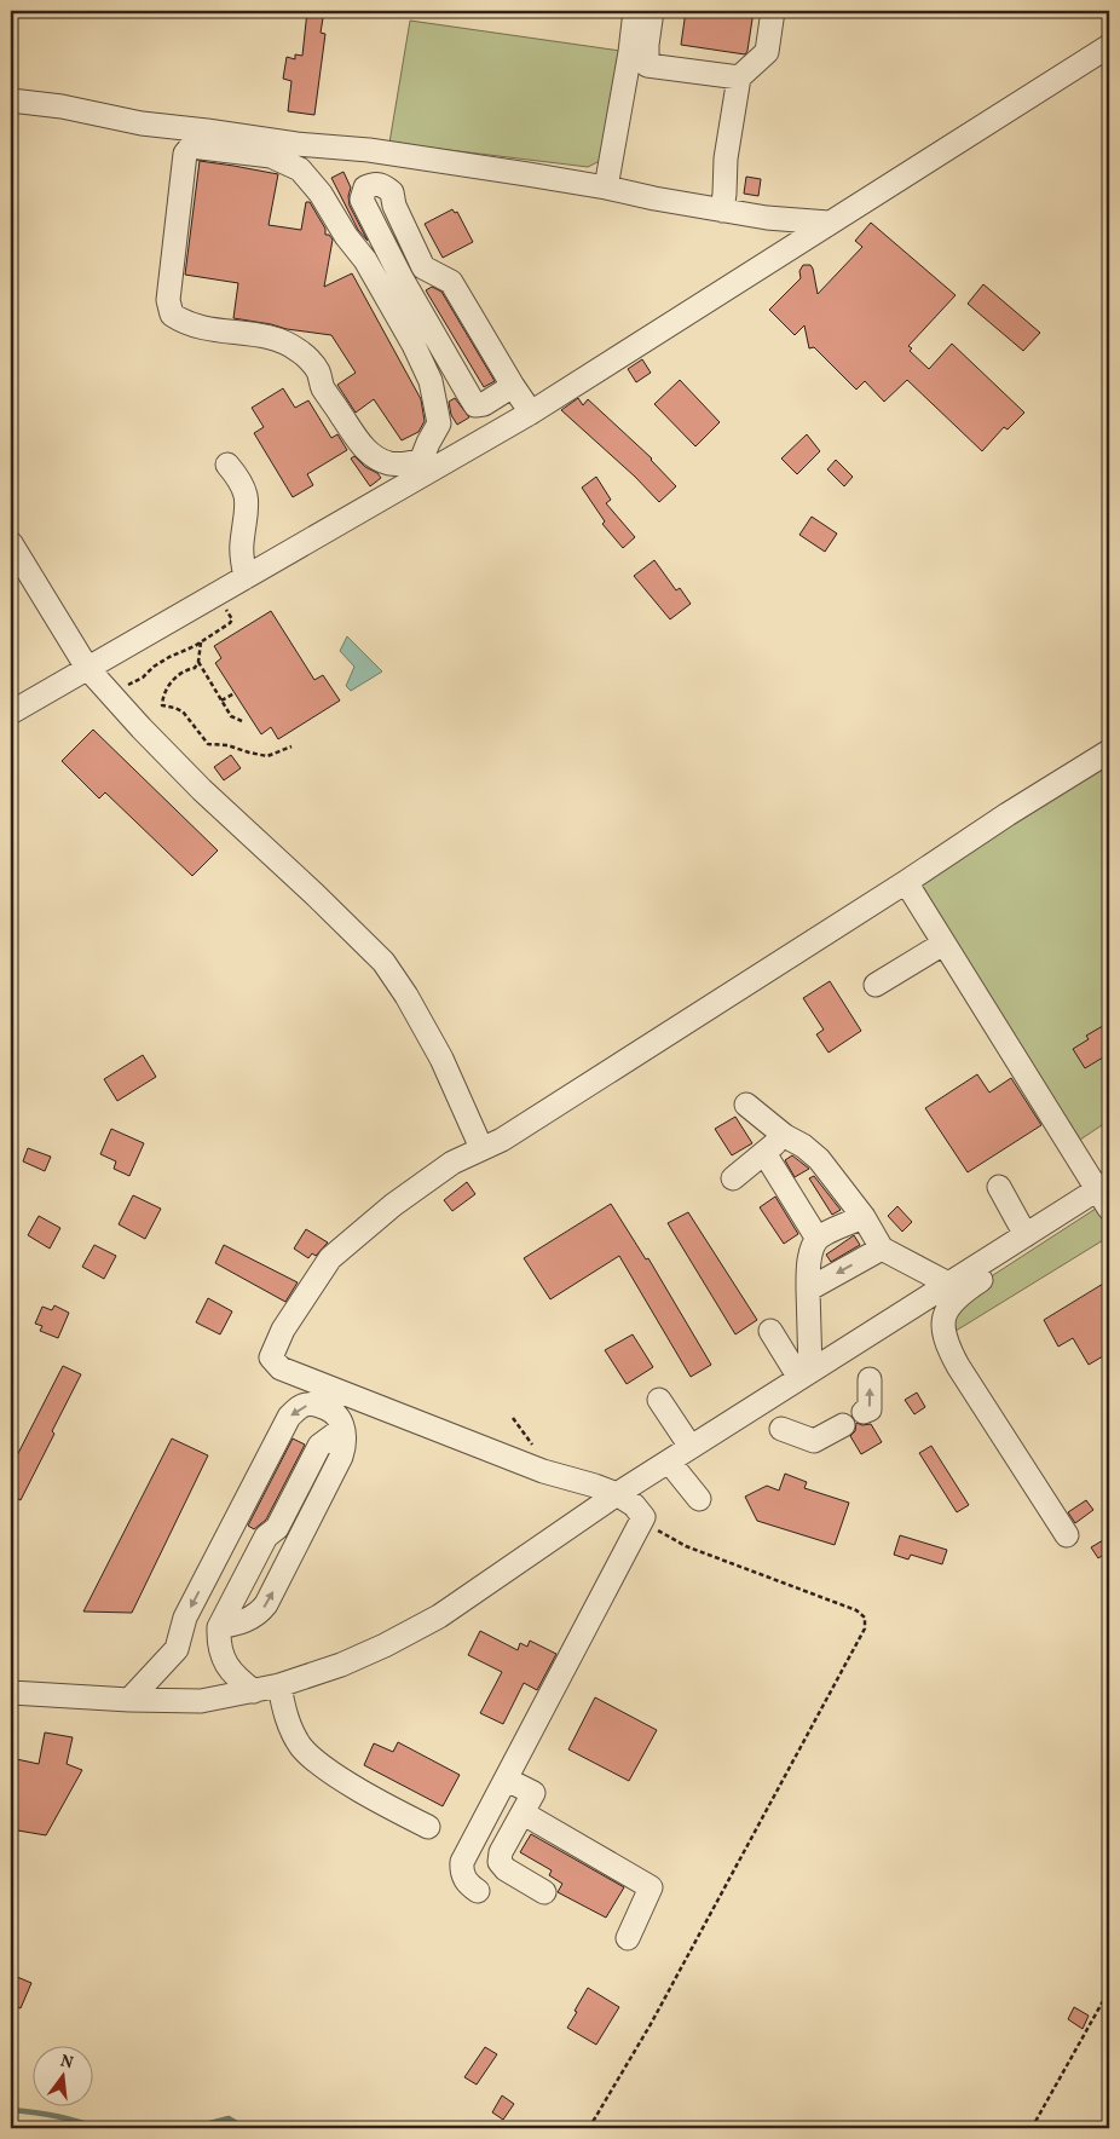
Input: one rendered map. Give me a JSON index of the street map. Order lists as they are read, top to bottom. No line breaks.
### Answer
{"north":"top"}
